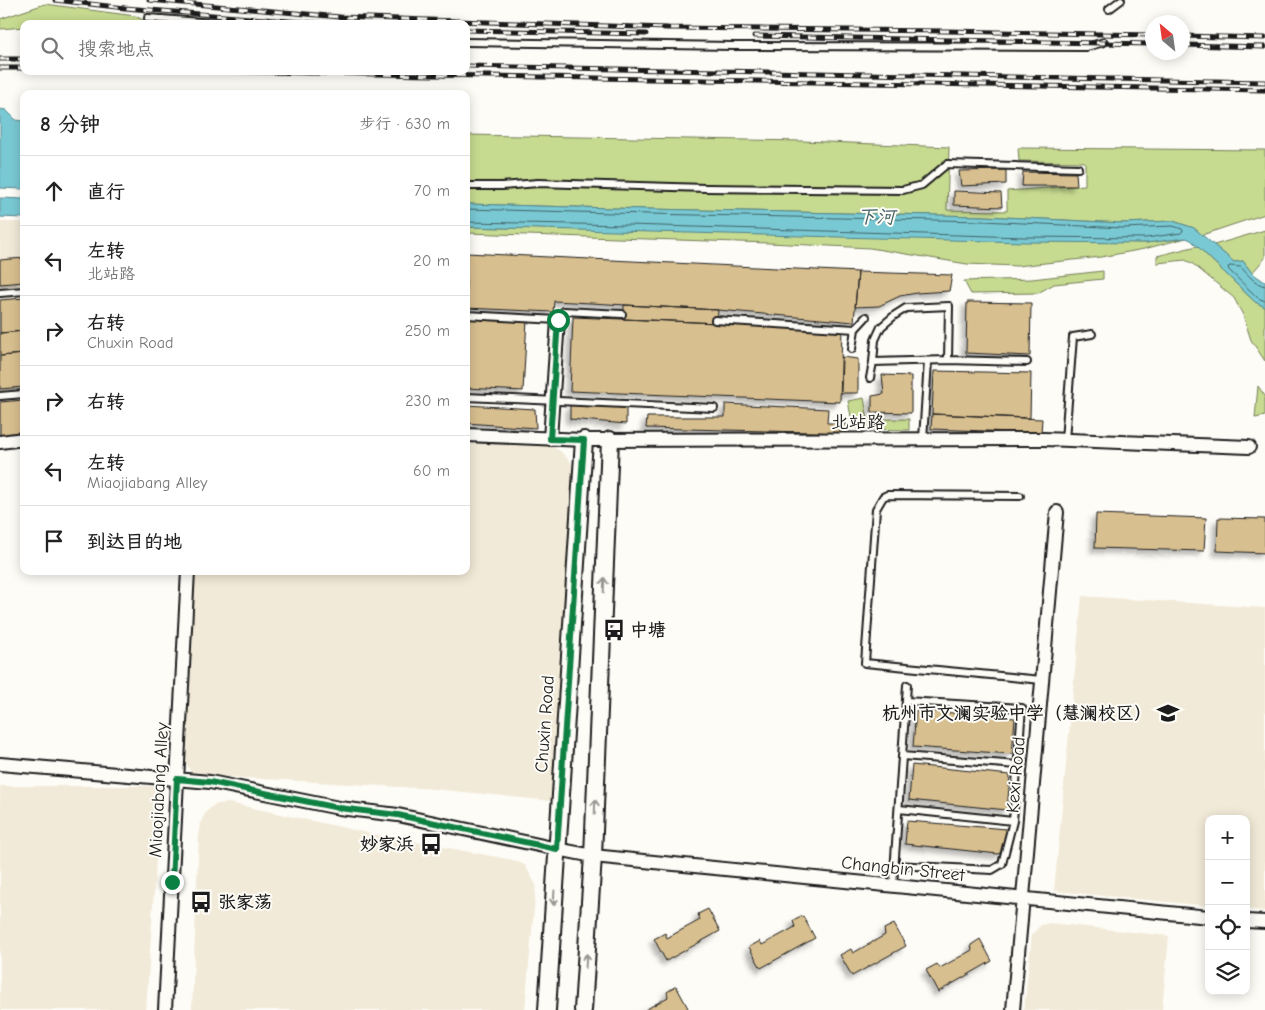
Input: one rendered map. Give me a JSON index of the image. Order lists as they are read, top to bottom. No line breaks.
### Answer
{"streets":{"street":["北站路","Chuxin Road","Kexi Road","Miaojiabang Alley","Changbin Street"]},"crossings":[["北站路","Chuxin Road"],["Chuxin Road","Changbin Street"],["Kexi Road","Changbin Street"],["Miaojiabang Alley","Changbin Street"]],"water":["下河"],"places":{"bus stop":["中塘","妙家浜","张家荡"],"school or university":["杭州市文澜实验中学（慧澜校区）"]},"north":"top left","page":{"search":"搜索地点","heading":["8 分钟","步行 · 630 m"],"list":[["直行","70 m"],["左转","北站路","20 m"],["右转","Chuxin Road","250 m"],["右转","230 m"],["左转","Miaojiabang Alley","60 m"],"到达目的地"],"map_buttons":["+","−"]}}
